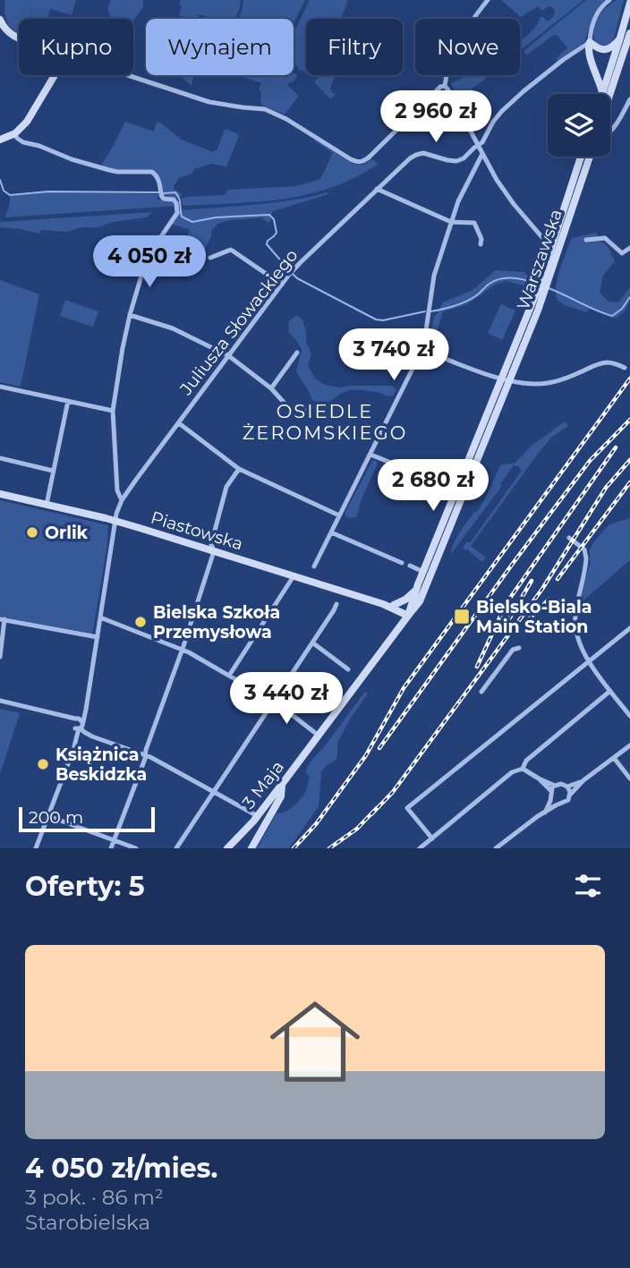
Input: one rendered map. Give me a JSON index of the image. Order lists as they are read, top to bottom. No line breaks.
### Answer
{"streets":{"main road":["Warszawska","Piastowska","3 Maja"],"street":["Juliusza Słowackiego"]},"crossings":[["Warszawska","Piastowska"],["Warszawska","3 Maja"],["Juliusza Słowackiego","Piastowska"],["Piastowska","3 Maja"]],"districts":["OSIEDLE ŻEROMSKIEGO"],"places":{"other":["Orlik","Bielska Szkoła Przemysłowa","Książnica Beskidzka"],"transit":["Bielsko-Biala Main Station"]},"scale_bar":"200 m","page":{"chip":["Kupno","Wynajem","Filtry","Nowe"],"price":["2 960 zł","4 050 zł","3 740 zł","2 680 zł","3 440 zł"],"scale":"200 m","heading":"Oferty: 5","list":[{"name":"4 050 zł/mies.","note":"3 pok. · 86 m² · Starobielska"}]}}
